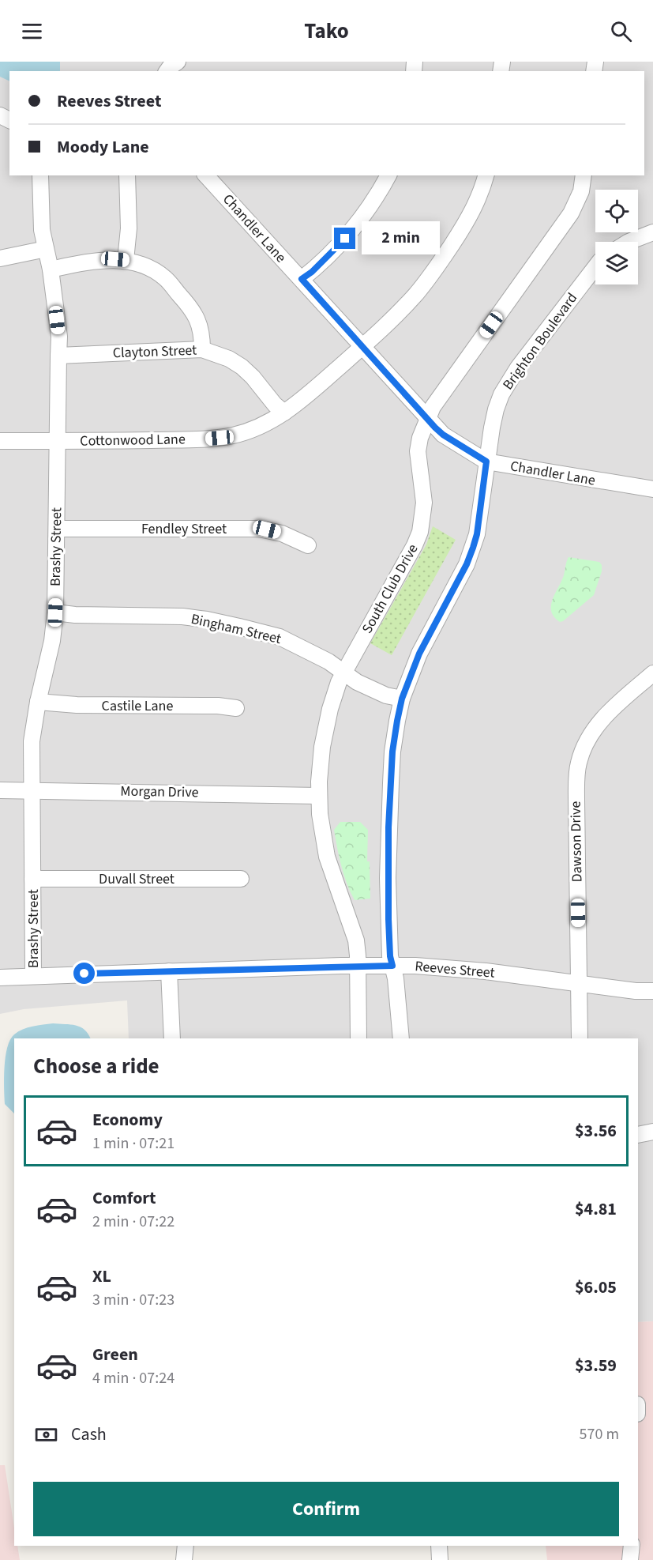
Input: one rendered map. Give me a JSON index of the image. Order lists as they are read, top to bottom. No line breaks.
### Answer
{"streets":{"street":["Chandler Lane","Brighton Boulevard","Clayton Street","Cottonwood Lane","Fendley Street","Brashy Street","South Club Drive","Bingham Street","Castile Lane","Morgan Drive","Dawson Drive","Duvall Street","Reeves Street"]},"crossings":[["Chandler Lane","Brighton Boulevard"],["Chandler Lane","Cottonwood Lane"],["Chandler Lane","South Club Drive"],["Brighton Boulevard","Bingham Street"],["Brighton Boulevard","Reeves Street"],["Clayton Street","Cottonwood Lane"],["Clayton Street","Brashy Street"],["Cottonwood Lane","Brashy Street"],["Fendley Street","Brashy Street"],["Brashy Street","Bingham Street"],["Brashy Street","Castile Lane"],["Brashy Street","Morgan Drive"],["Brashy Street","Duvall Street"],["Brashy Street","Reeves Street"],["South Club Drive","Bingham Street"],["South Club Drive","Morgan Drive"],["South Club Drive","Reeves Street"],["Dawson Drive","Reeves Street"]],"page":{"header":"Tako","banner":["Reeves Street","Moody Lane"],"bubble":"2 min","heading":"Choose a ride","list":[{"name":"Economy","note":"1 min · 07:21","value":"$3.56"},{"name":"Comfort","note":"2 min · 07:22","value":"$4.81"},{"name":"XL","note":"3 min · 07:23","value":"$6.05"},{"name":"Green","note":"4 min · 07:24","value":"$3.59"}],"pay":["Cash","570 m"],"buttons":"Confirm"}}
